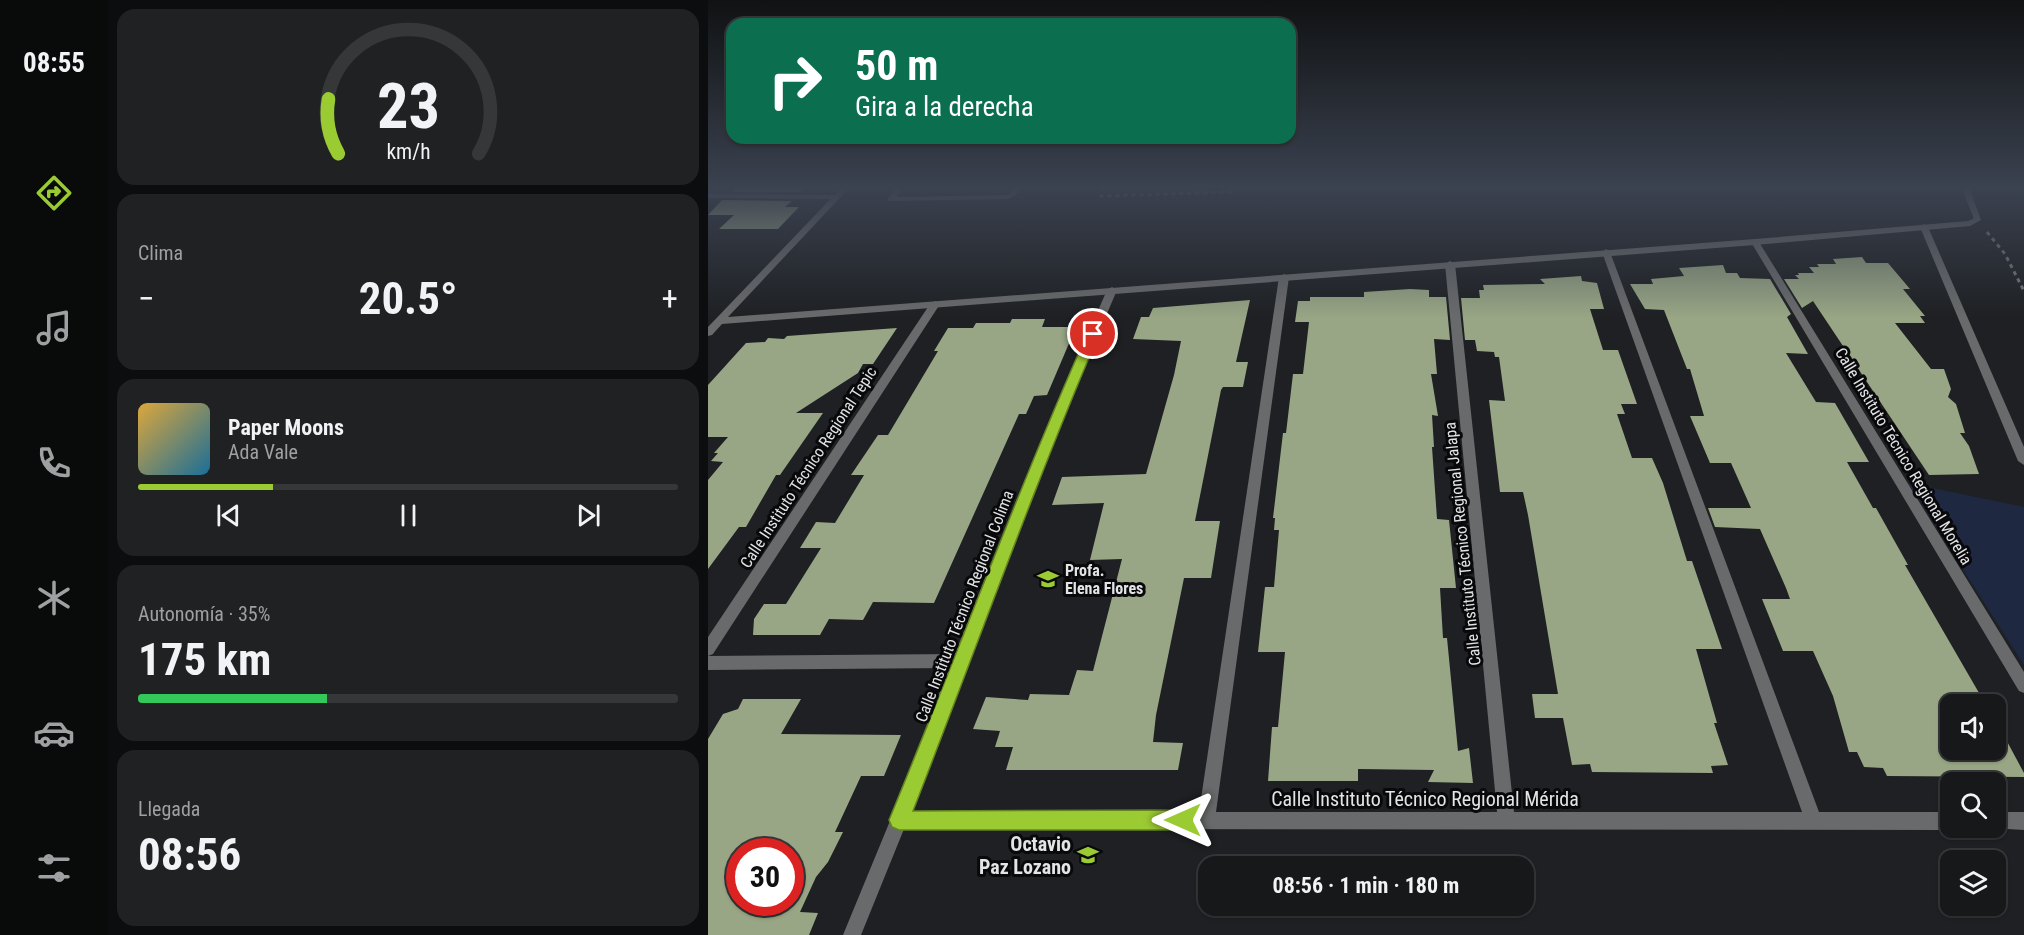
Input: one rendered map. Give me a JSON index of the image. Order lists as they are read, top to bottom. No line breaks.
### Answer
{"streets":{"street":["Calle Instituto Técnico Regional Morelia","Calle Instituto Técnico Regional Tepic","Calle Instituto Técnico Regional Jalapa","Calle Instituto Técnico Regional Colima","Calle Instituto Técnico Regional Mérida"]},"crossings":[["Calle Instituto Técnico Regional Jalapa","Calle Instituto Técnico Regional Mérida"],["Calle Instituto Técnico Regional Colima","Calle Instituto Técnico Regional Mérida"]],"places":{"school or university":["Profa. Elena Flores","Octavio Paz Lozano"]},"page":{"tabs":"08:55","turn":["50 m","Gira a la derecha"],"tile":["Clima",["Autonomía · 35%","175 km"],["Llegada","08:56"]],"heat":["−","20.5°","+"],"song":["Paper Moons","Ada Vale"],"limit":"30","trip":"08:56 · 1 min · 180 m","gauge":["23","km/h"]}}
